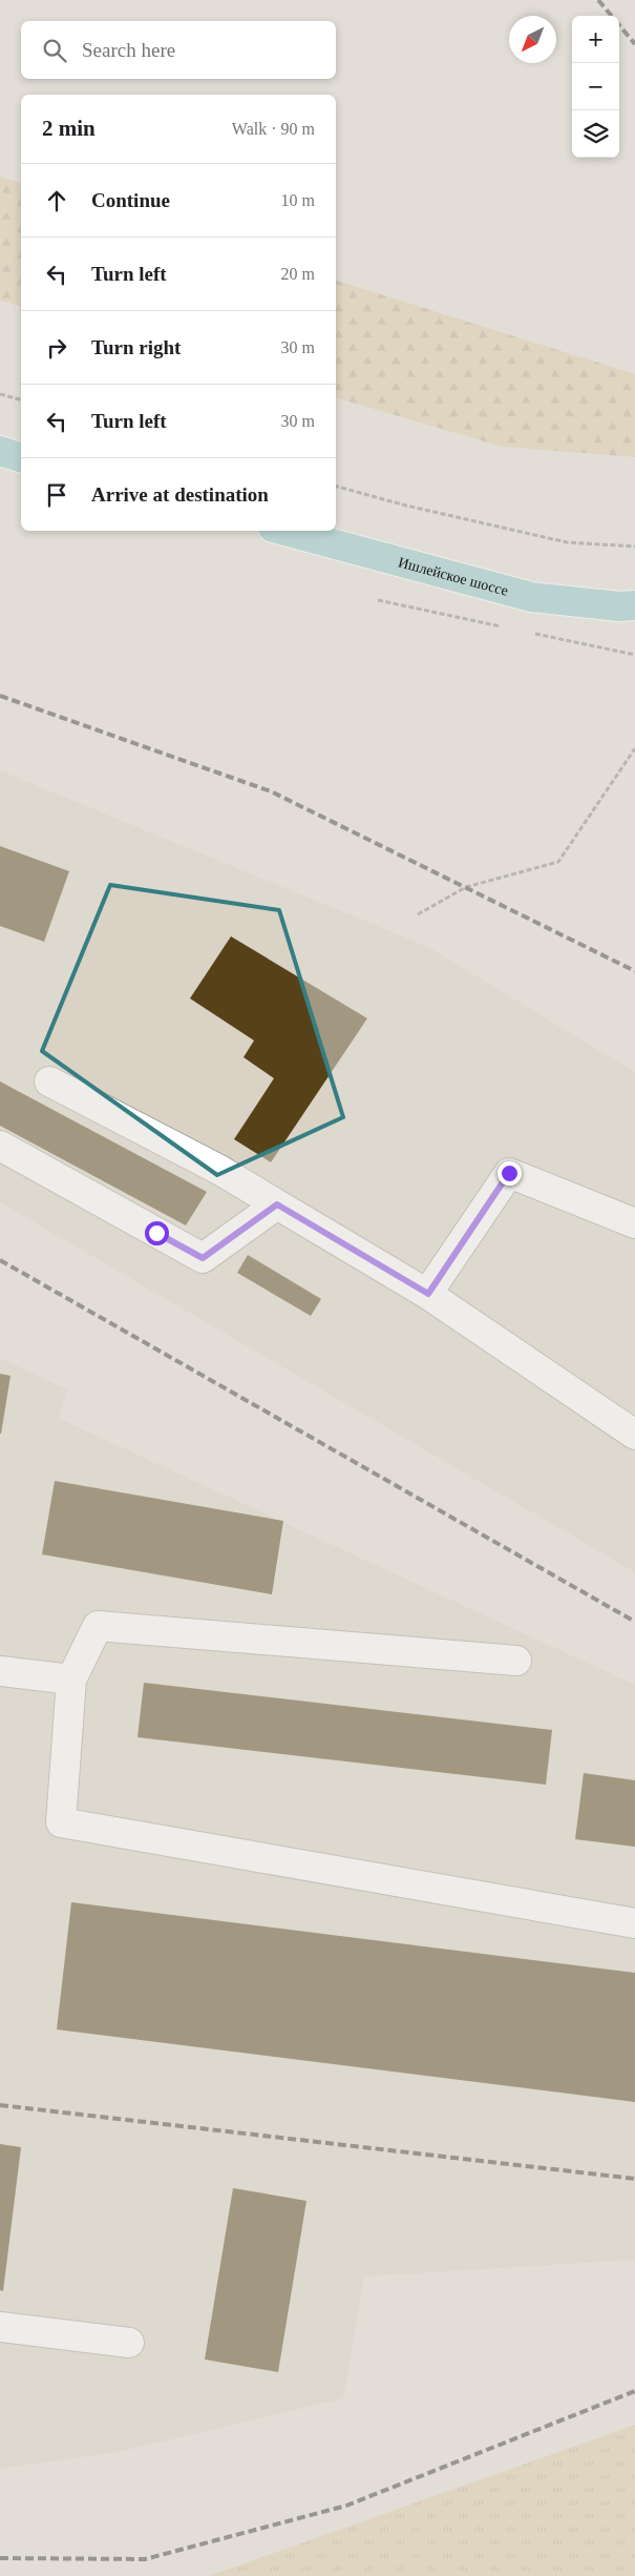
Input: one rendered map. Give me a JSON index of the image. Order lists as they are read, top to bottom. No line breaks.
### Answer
{"streets":{"main road":["Ишлейское шоссе"]},"north":"bottom left","page":{"map_buttons":["+","−"],"search":"Search here","heading":["2 min","Walk · 90 m"],"list":[["Continue","10 m"],["Turn left","20 m"],["Turn right","30 m"],["Turn left","30 m"],"Arrive at destination"]}}
